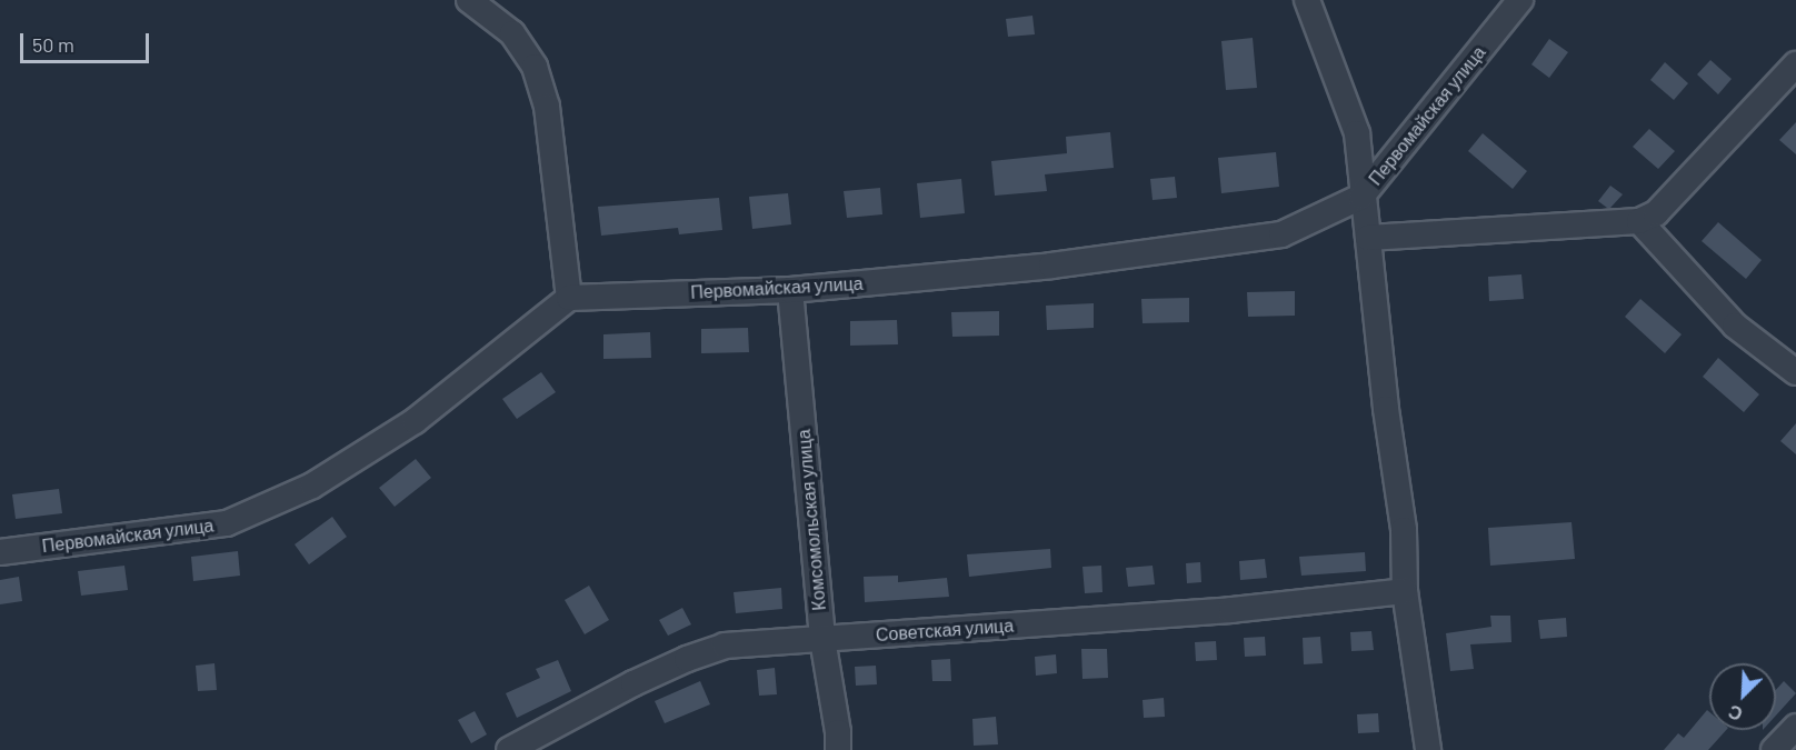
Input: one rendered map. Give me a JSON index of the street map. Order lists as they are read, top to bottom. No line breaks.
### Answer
{"streets":{"street":["Первомайская улица","Комсомольская улица","Советская улица"]},"crossings":[["Первомайская улица","Комсомольская улица"],["Комсомольская улица","Советская улица"]],"scale_bar":"50 m","north":"bottom left"}
